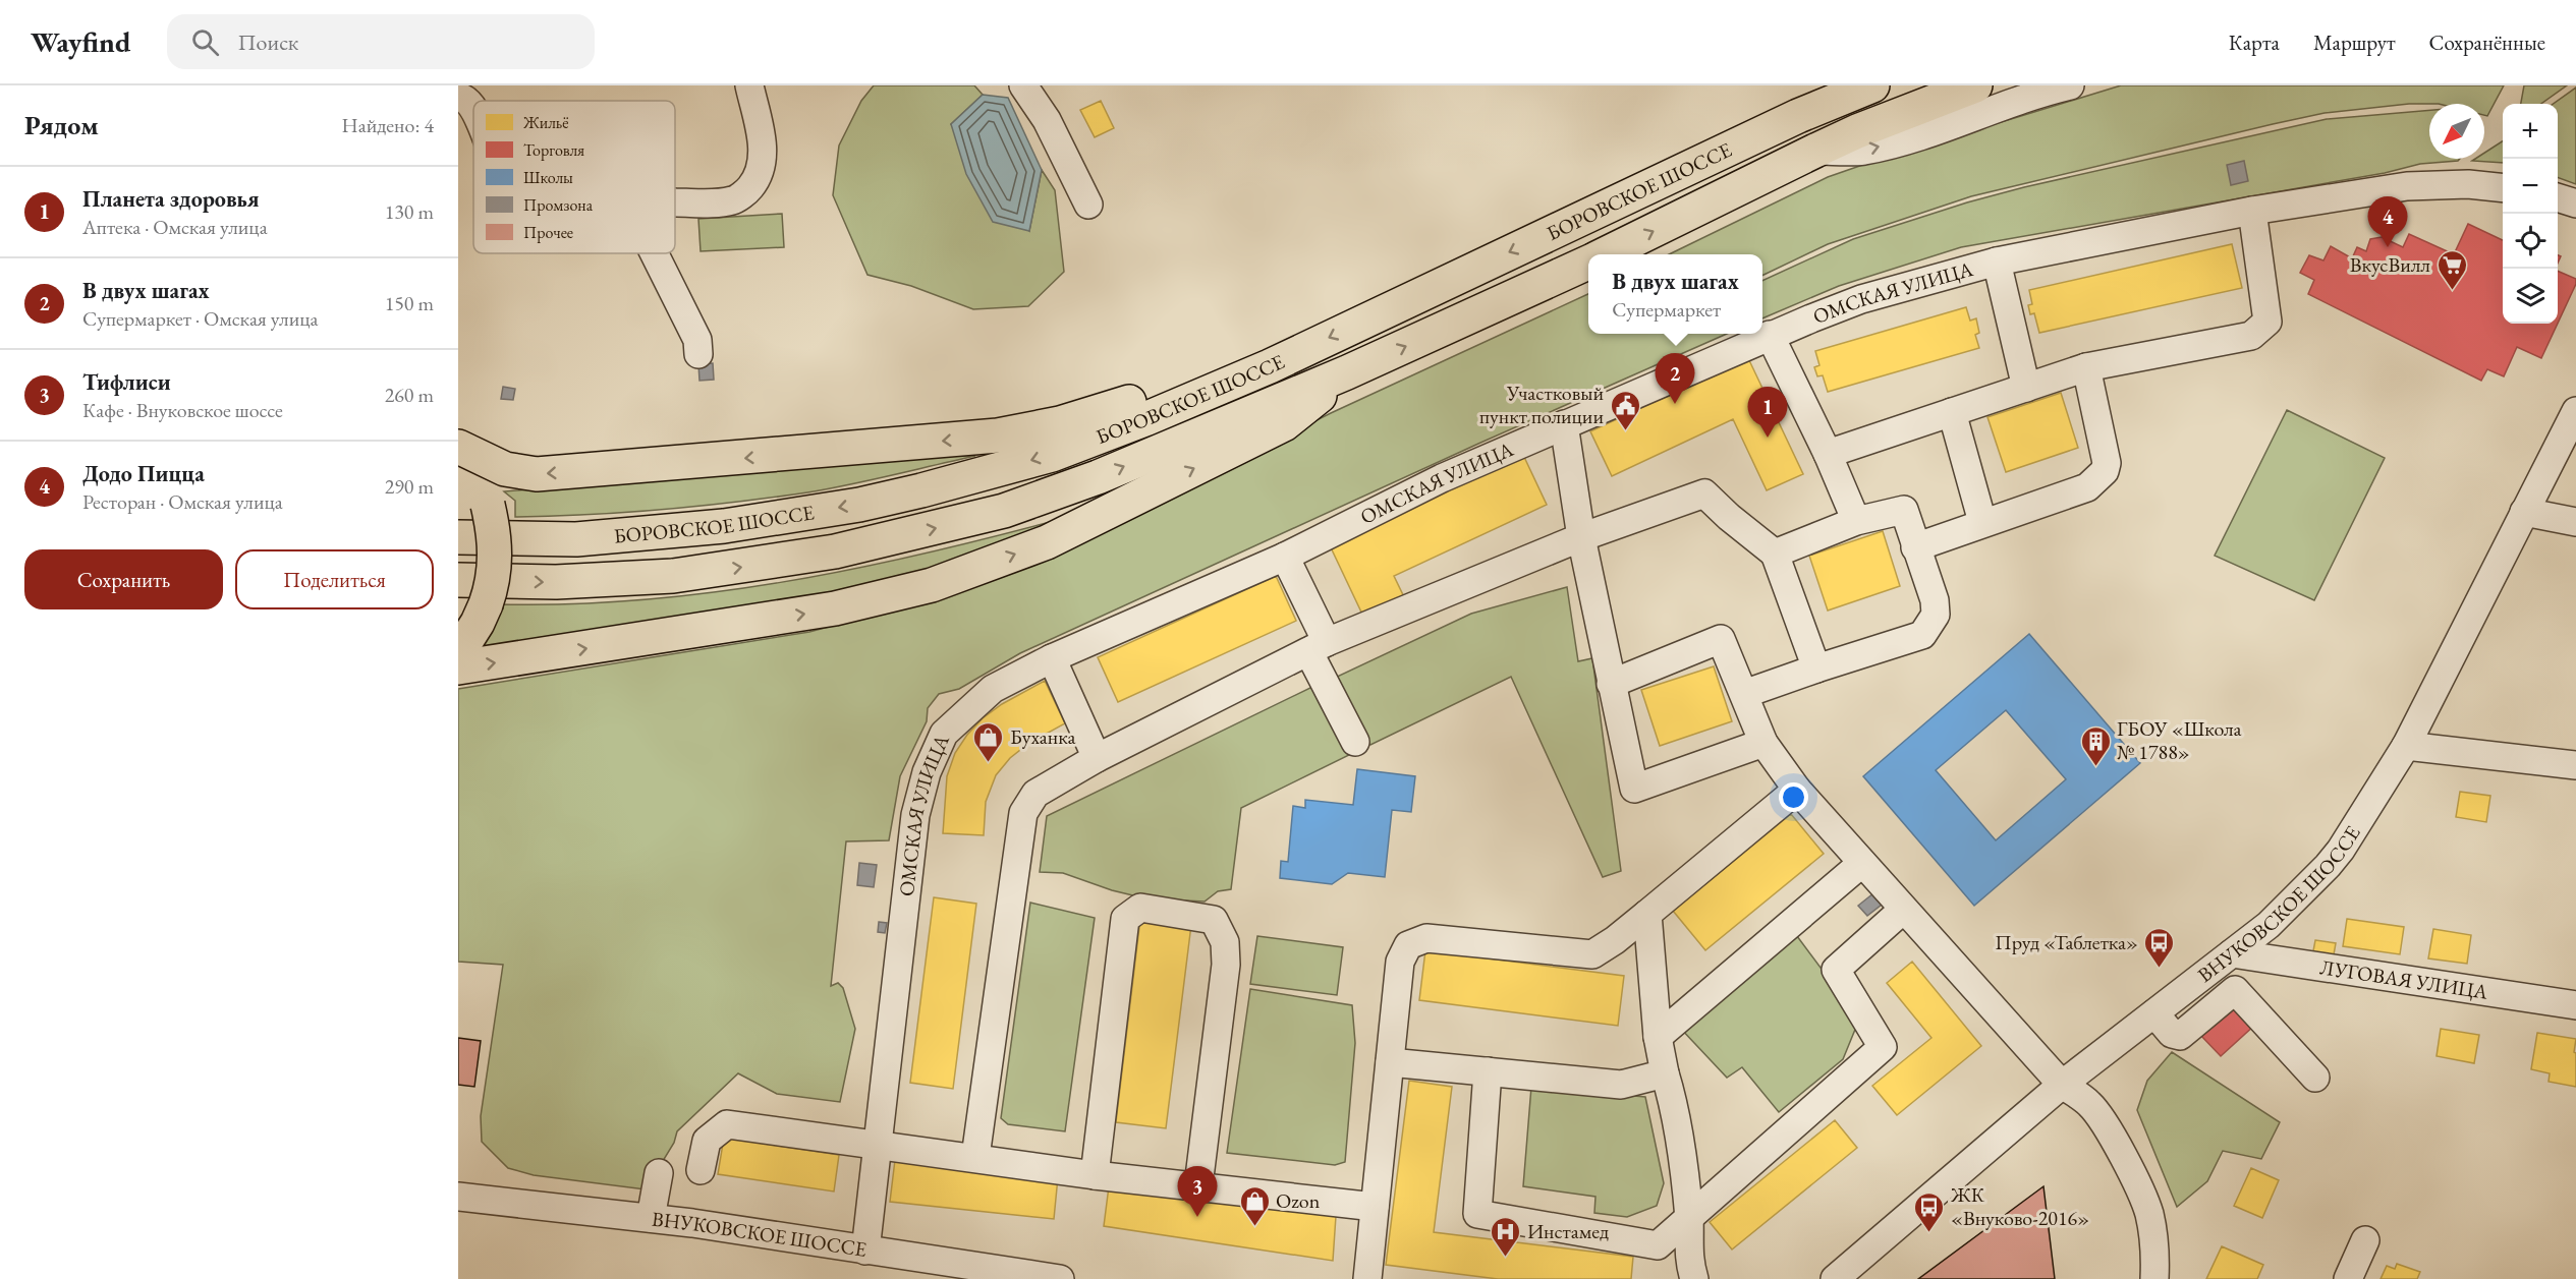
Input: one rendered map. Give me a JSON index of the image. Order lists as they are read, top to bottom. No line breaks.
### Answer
{"streets":{"main road":["БОРОВСКОЕ ШОССЕ"],"street":["ОМСКАЯ УЛИЦА","ВНУКОВСКОЕ ШОССЕ","ЛУГОВАЯ УЛИЦА"]},"crossings":[["ОМСКАЯ УЛИЦА","ВНУКОВСКОЕ ШОССЕ"],["ВНУКОВСКОЕ ШОССЕ","ЛУГОВАЯ УЛИЦА"]],"places":{"supermarket":["ВкусВилл"],"public building":["Участковый пункт полиции"],"shop":["Буханка","Ozon"],"building":["ГБОУ «Школа № 1788»"],"bus stop":["Пруд «Таблетка»","ЖК «Внуково-2016»"],"hospital":["Инстамед"]},"legend":["Жильё","Торговля","Школы","Промзона","Прочее"],"north":"bottom left","page":{"header":"Wayfind","search":"Поиск","nav":["Карта","Маршрут","Сохранённые"],"heading":["Рядом","Найдено: 4"],"map_buttons":["+","−"],"list":[{"mark":"1","name":"Планета здоровья","note":"Аптека · Омская улица","value":"130 m"},{"mark":"2","name":"В двух шагах","note":"Супермаркет · Омская улица","value":"150 m"},{"mark":"3","name":"Тифлиси","note":"Кафе · Внуковское шоссе","value":"260 m"},{"mark":"4","name":"Додо Пицца","note":"Ресторан · Омская улица","value":"290 m"}],"pins":["4","2","1","3"],"popup":["В двух шагах","Супермаркет"],"buttons":["Сохранить","Поделиться"]}}
